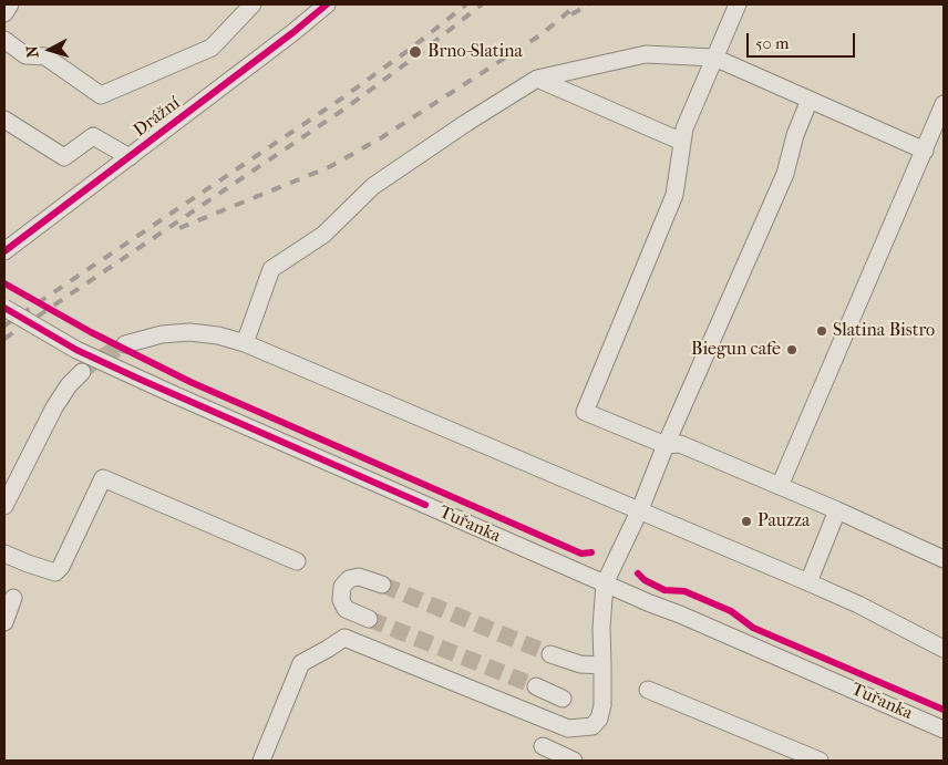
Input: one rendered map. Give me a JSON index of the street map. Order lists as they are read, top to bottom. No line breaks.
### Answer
{"streets":{"street":["Drážní","Tuřanka"]},"places":["Brno-Slatina","Slatina Bistro","Biegun cafe","Pauzza"],"scale_bar":"50 m","north":"left"}
